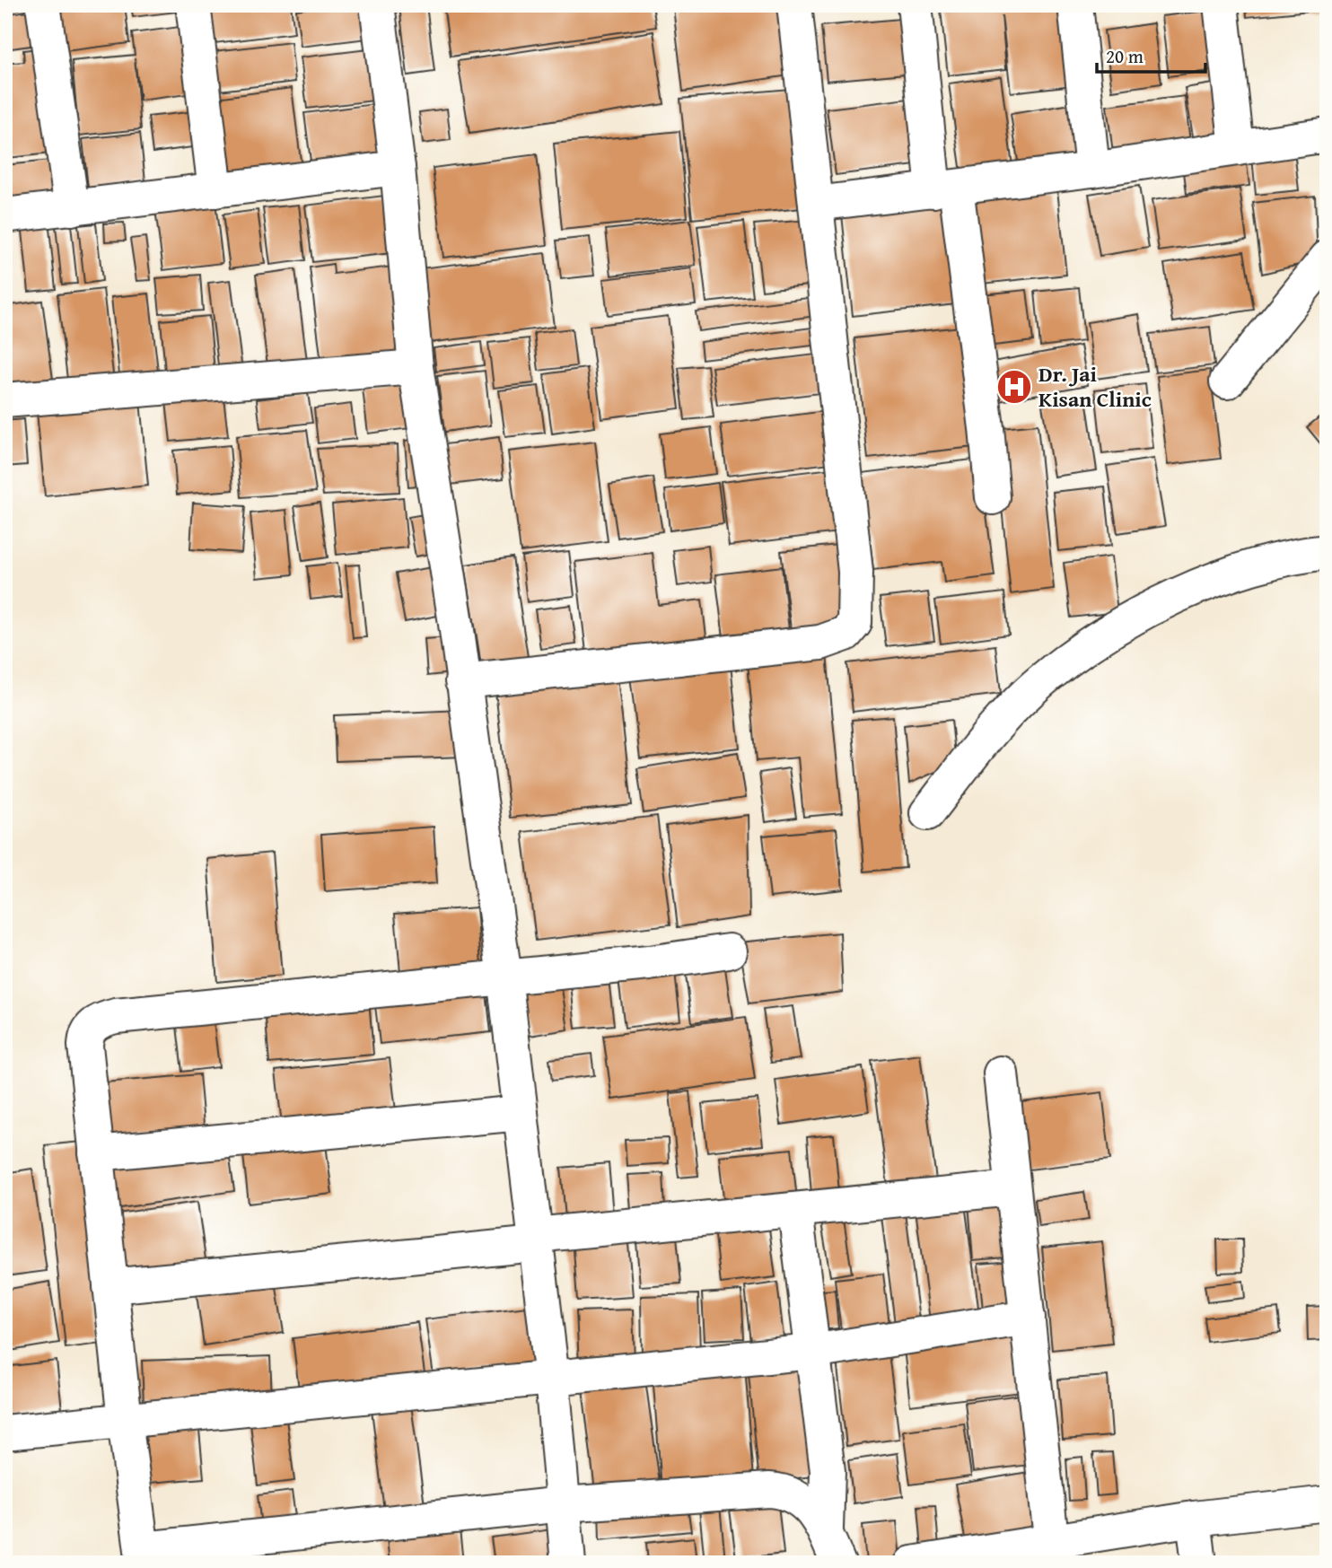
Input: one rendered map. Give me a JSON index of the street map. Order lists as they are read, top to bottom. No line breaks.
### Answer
{"places":{"hospital":["Dr. Jai Kisan Clinic"]},"scale_bar":"20 m"}
